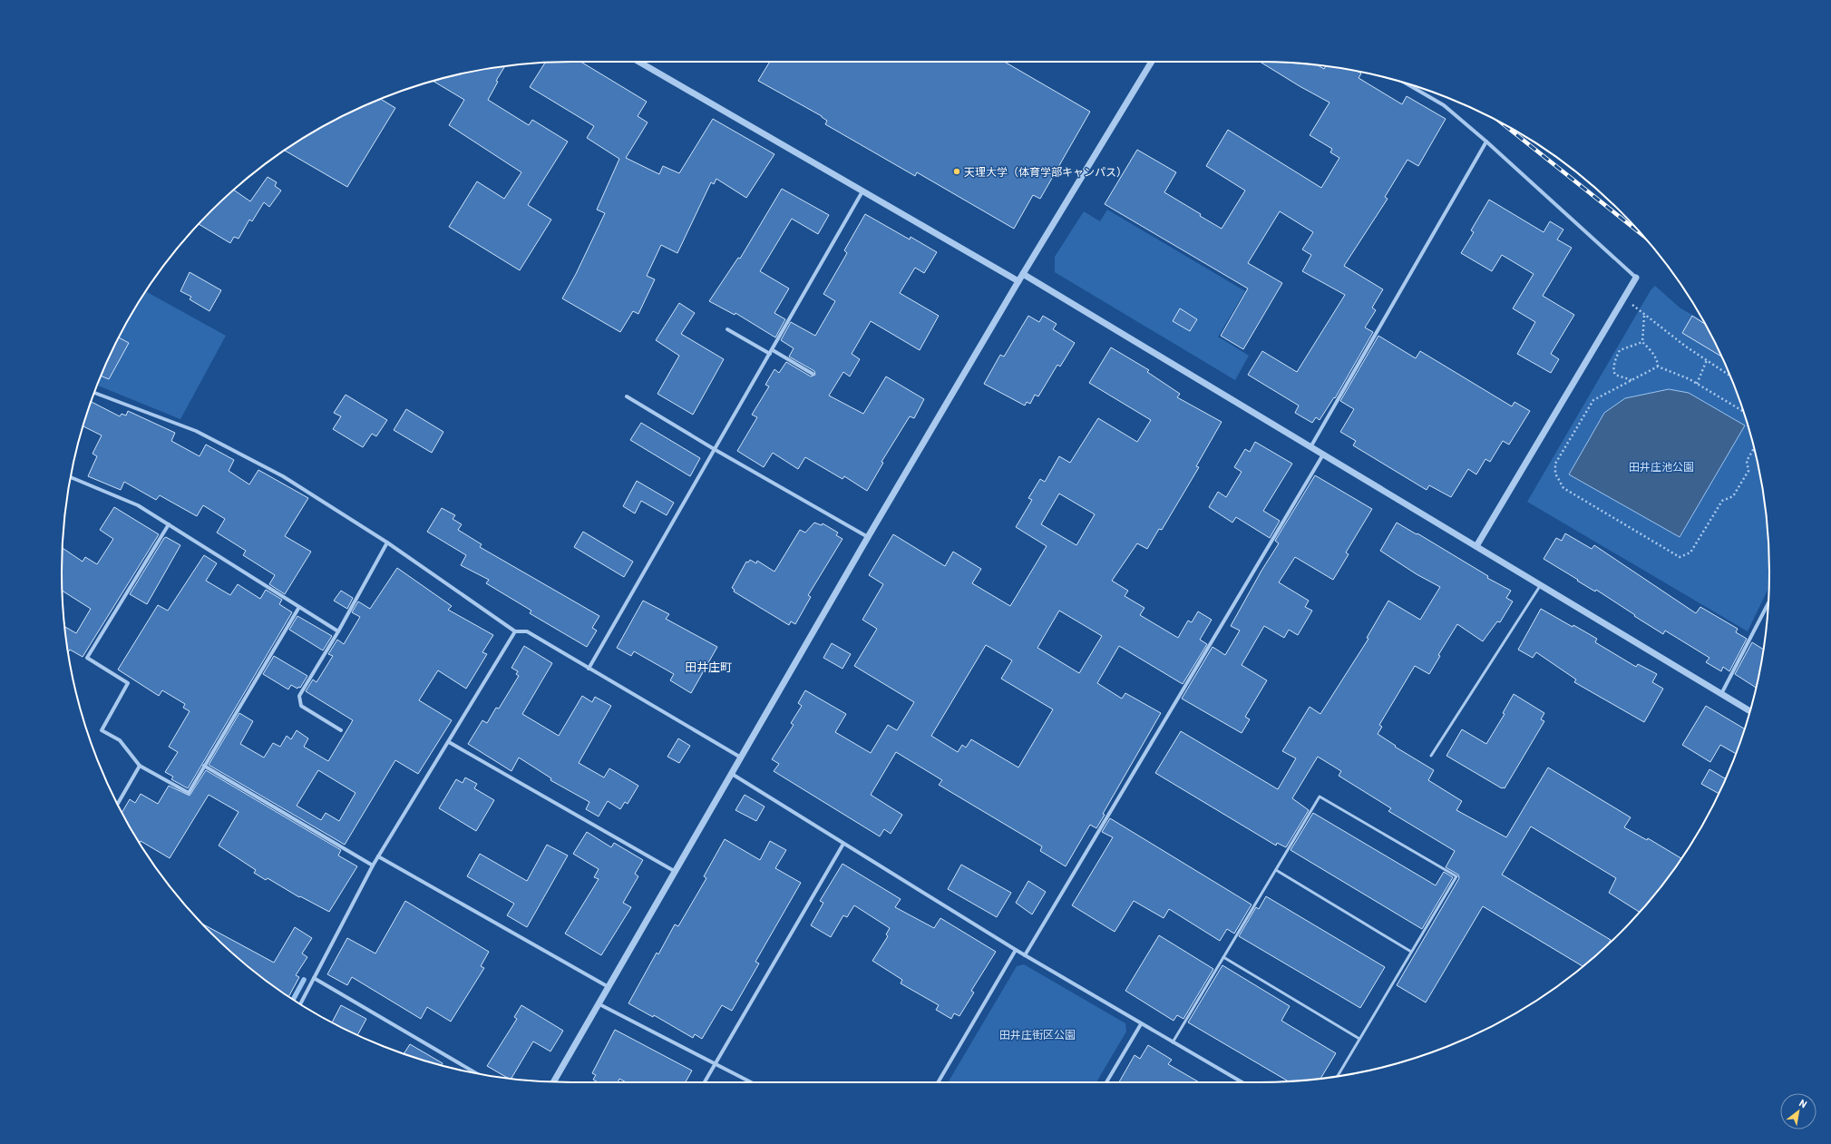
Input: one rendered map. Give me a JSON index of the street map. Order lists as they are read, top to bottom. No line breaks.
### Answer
{"districts":["田井庄町"],"parks":["田井庄池公園","田井庄街区公園"],"places":["天理大学（体育学部キャンパス）"],"north":"top right"}
